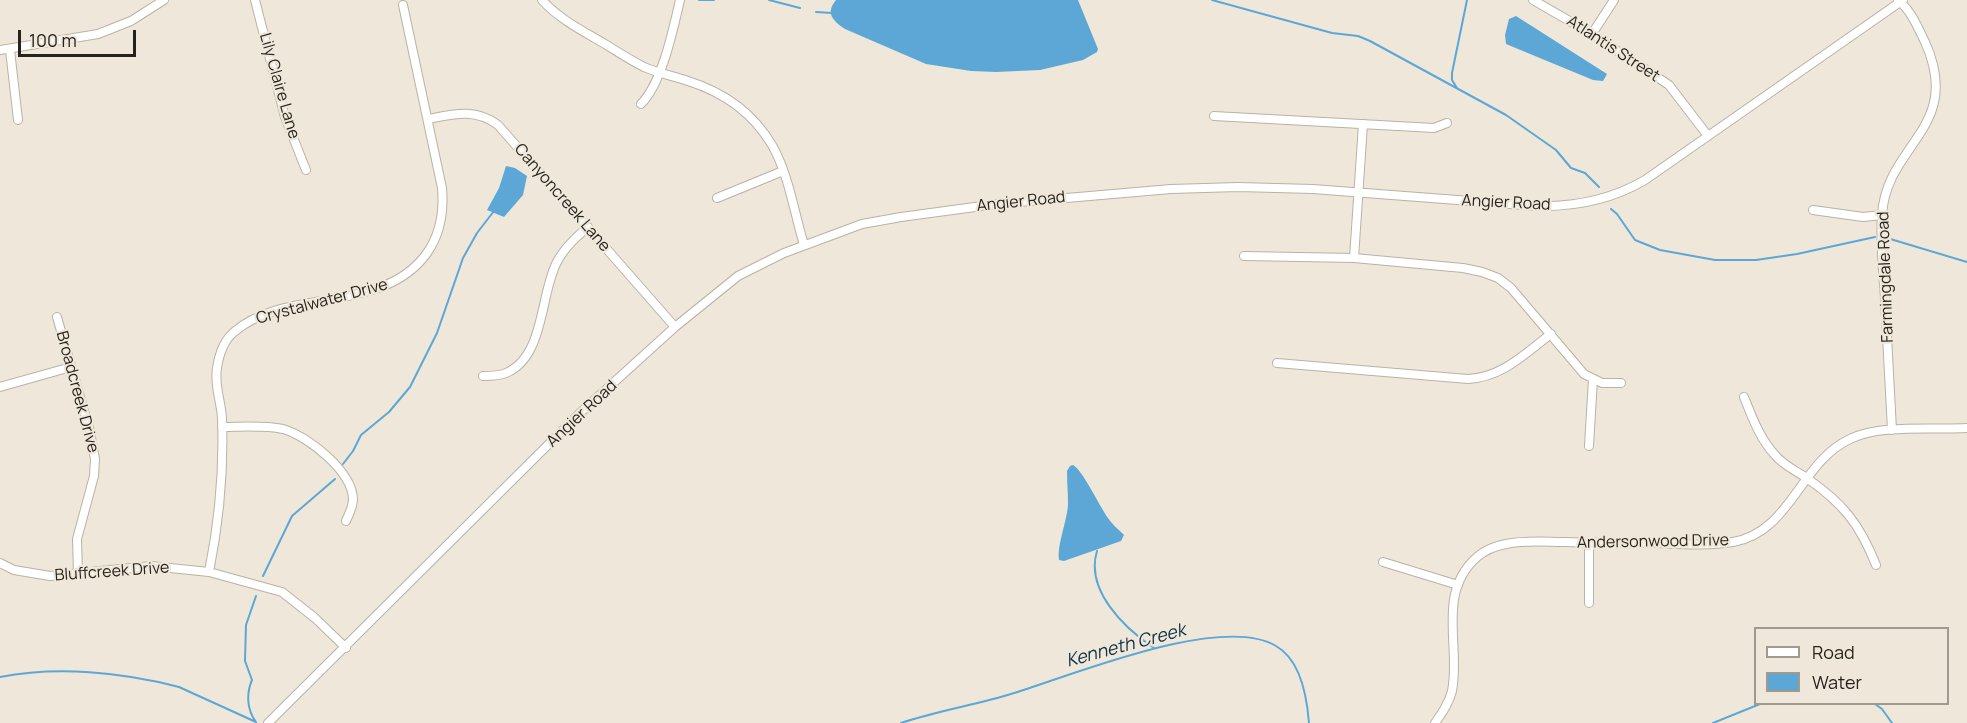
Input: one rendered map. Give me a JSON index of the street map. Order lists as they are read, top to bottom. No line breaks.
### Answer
{"streets":{"street":["Atlantis Street","Lily Claire Lane","Canyoncreek Lane","Angier Road","Farmingdale Road","Crystalwater Drive","Broadcreek Drive","Andersonwood Drive","Bluffcreek Drive"]},"crossings":[["Atlantis Street","Angier Road"],["Canyoncreek Lane","Angier Road"],["Canyoncreek Lane","Crystalwater Drive"],["Angier Road","Farmingdale Road"],["Angier Road","Bluffcreek Drive"],["Farmingdale Road","Andersonwood Drive"],["Crystalwater Drive","Bluffcreek Drive"],["Broadcreek Drive","Bluffcreek Drive"]],"water":["Kenneth Creek"],"legend":["Road","Water"],"scale_bar":"100 m"}
